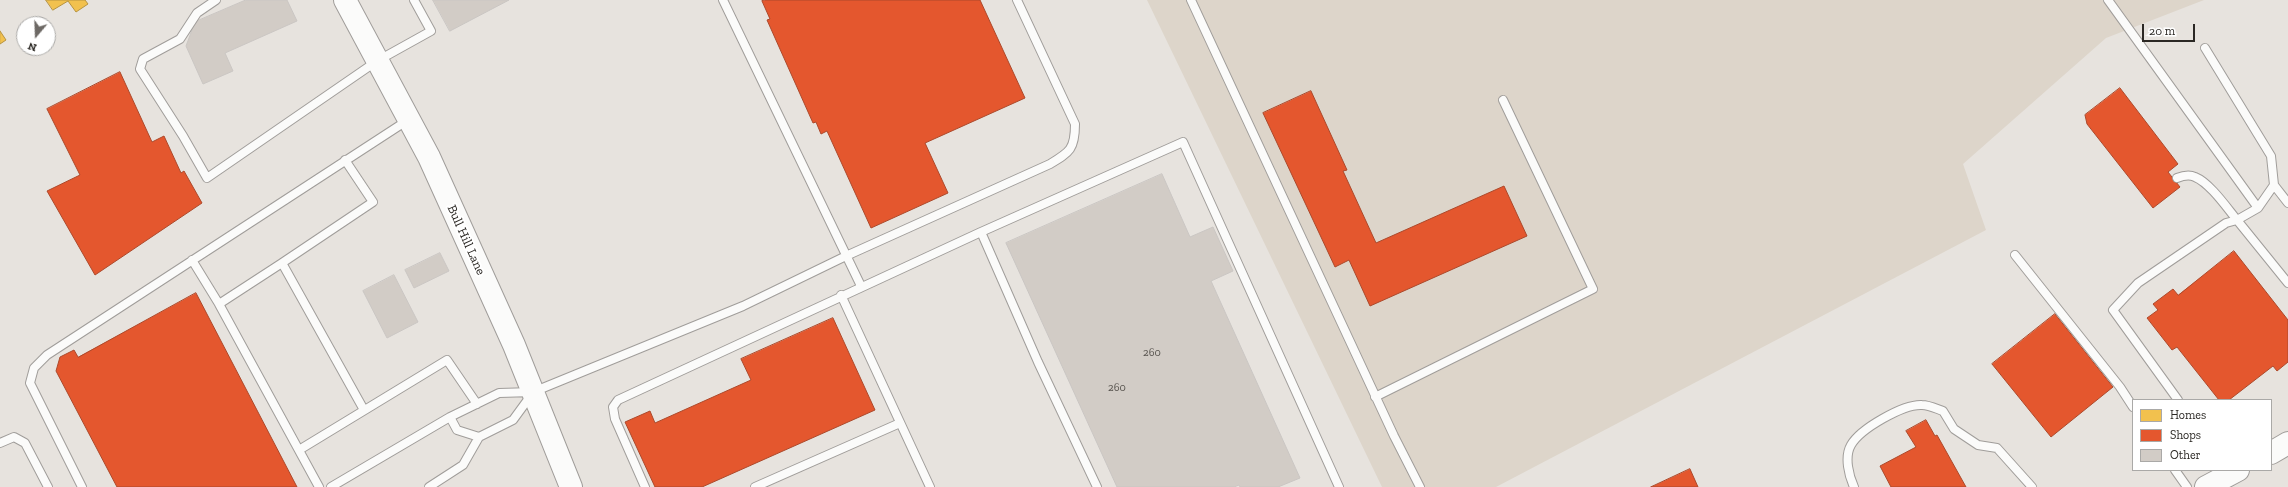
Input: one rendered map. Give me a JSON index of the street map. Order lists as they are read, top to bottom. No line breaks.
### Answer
{"streets":{"main road":["Bull Hill Lane"]},"house_numbers":["260","260"],"legend":["Homes","Shops","Other"],"scale_bar":"20 m","north":"bottom"}
